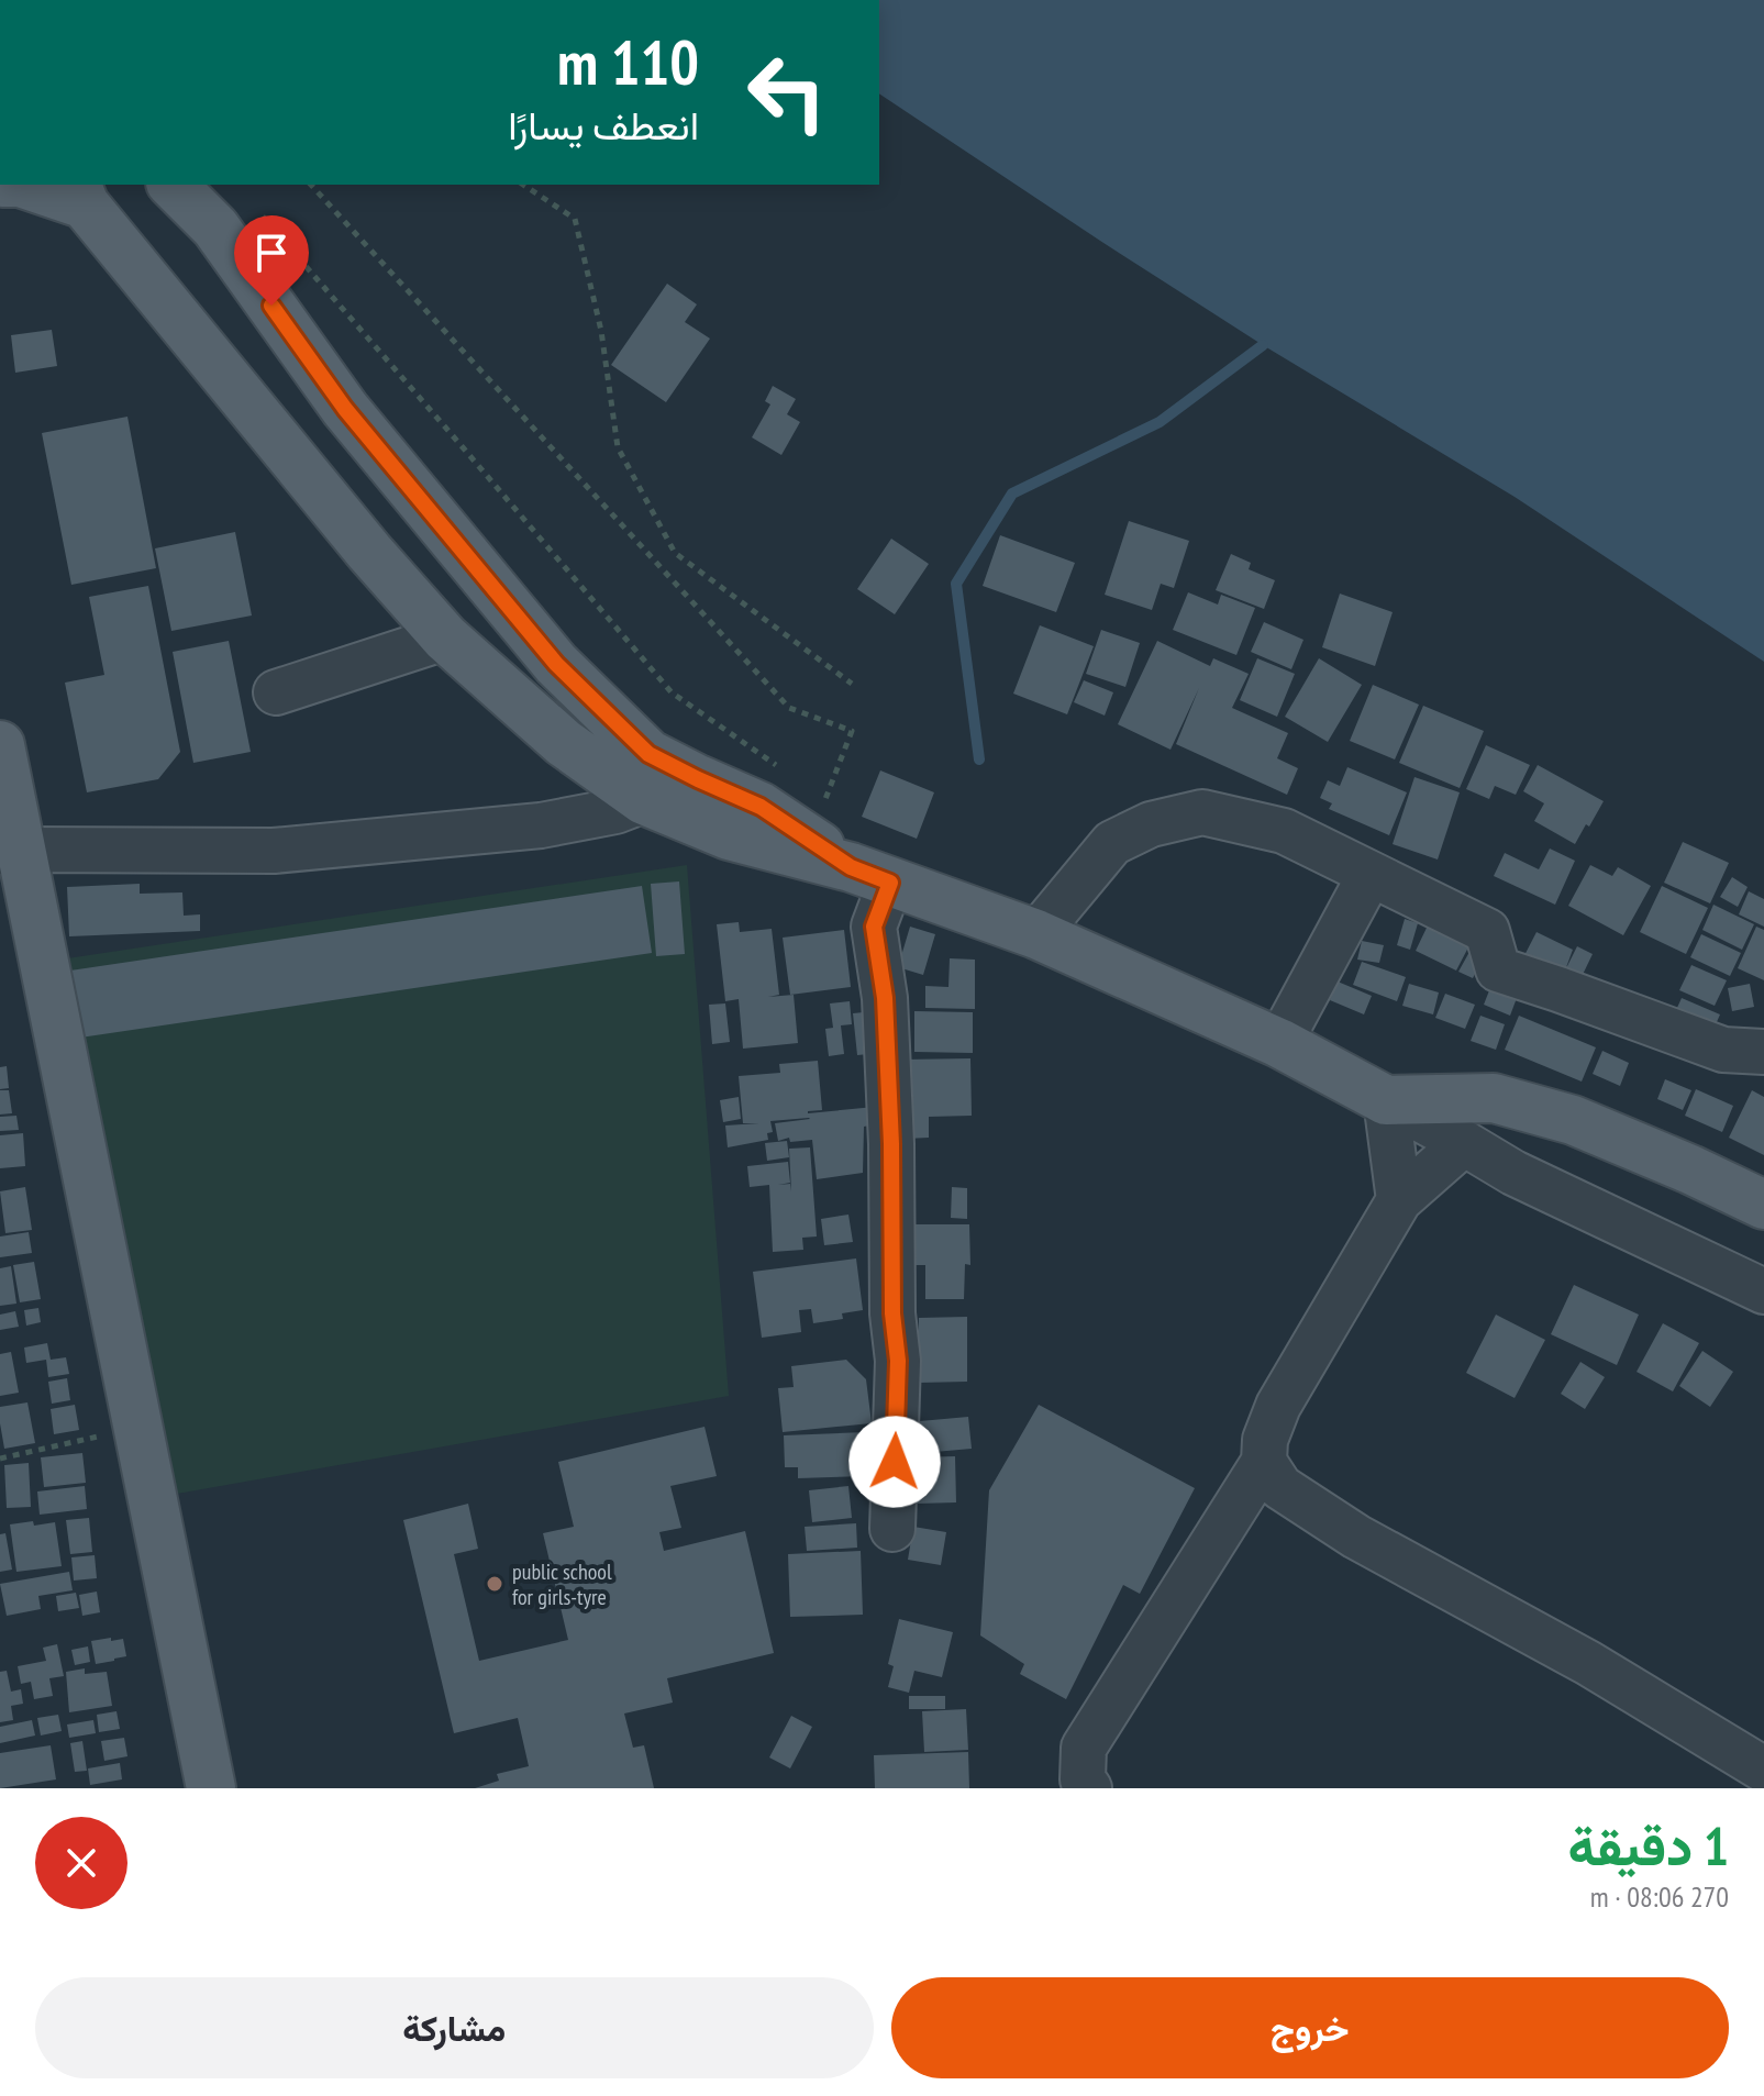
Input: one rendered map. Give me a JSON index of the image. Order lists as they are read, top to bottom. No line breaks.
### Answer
{"places":["public school for girls-tyre"],"page":{"turn":["110 m","انعطف يسارًا"],"heading":["1 دقيقة","270 m · 08:06"],"buttons":["خروج","مشاركة"]}}
